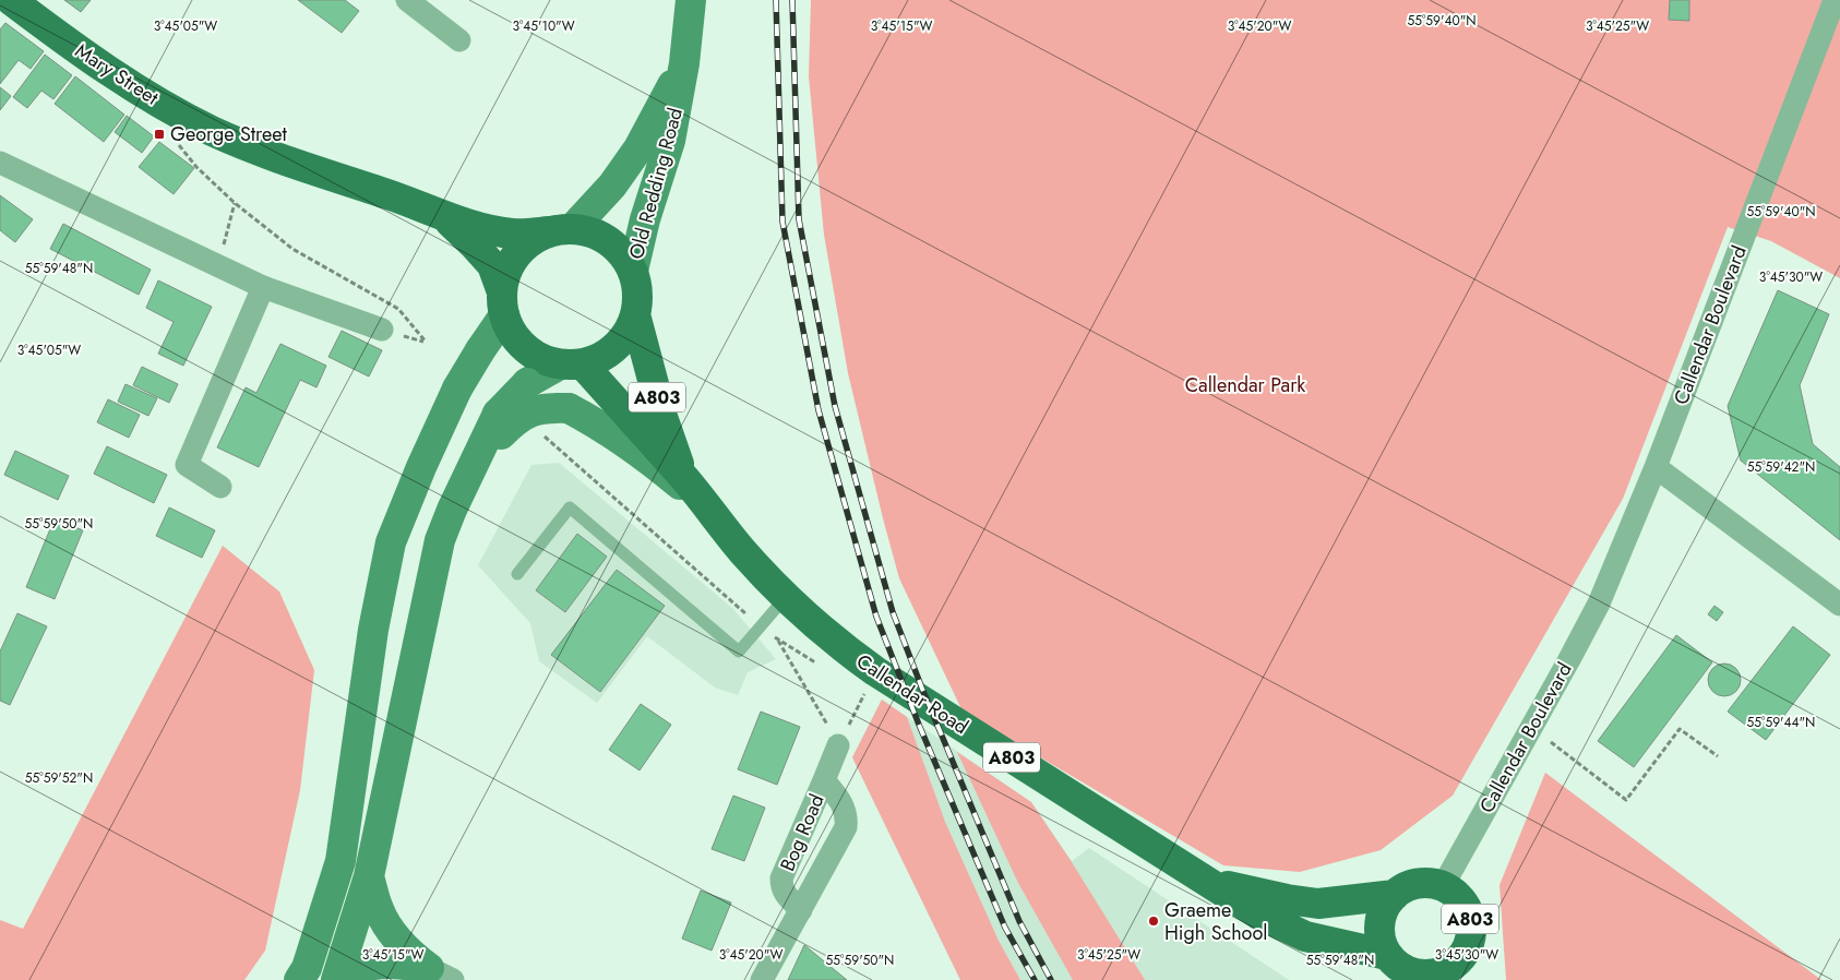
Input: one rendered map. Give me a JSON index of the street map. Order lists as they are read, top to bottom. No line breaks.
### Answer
{"streets":{"main road":["Mary Street","Old Redding Road","A803","Callendar Road"],"street":["Callendar Boulevard","Bog Road"]},"crossings":[["Mary Street","Old Redding Road"],["Mary Street","A803"],["Mary Street","Callendar Road"],["Old Redding Road","A803"],["Old Redding Road","Callendar Road"],["Callendar Boulevard","A803"],["Callendar Boulevard","Callendar Road"],["A803","Callendar Road"]],"parks":["Callendar Park"],"places":{"transit":["George Street"],"other":["Graeme High School"]},"coordinates":["55°59'40\"N","3°45'05\"W","3°45'10\"W","3°45'15\"W","3°45'20\"W","3°45'25\"W","55°59'48\"N","3°45'30\"W","55°59'42\"N","55°59'50\"N","55°59'44\"N","55°59'52\"N"]}
